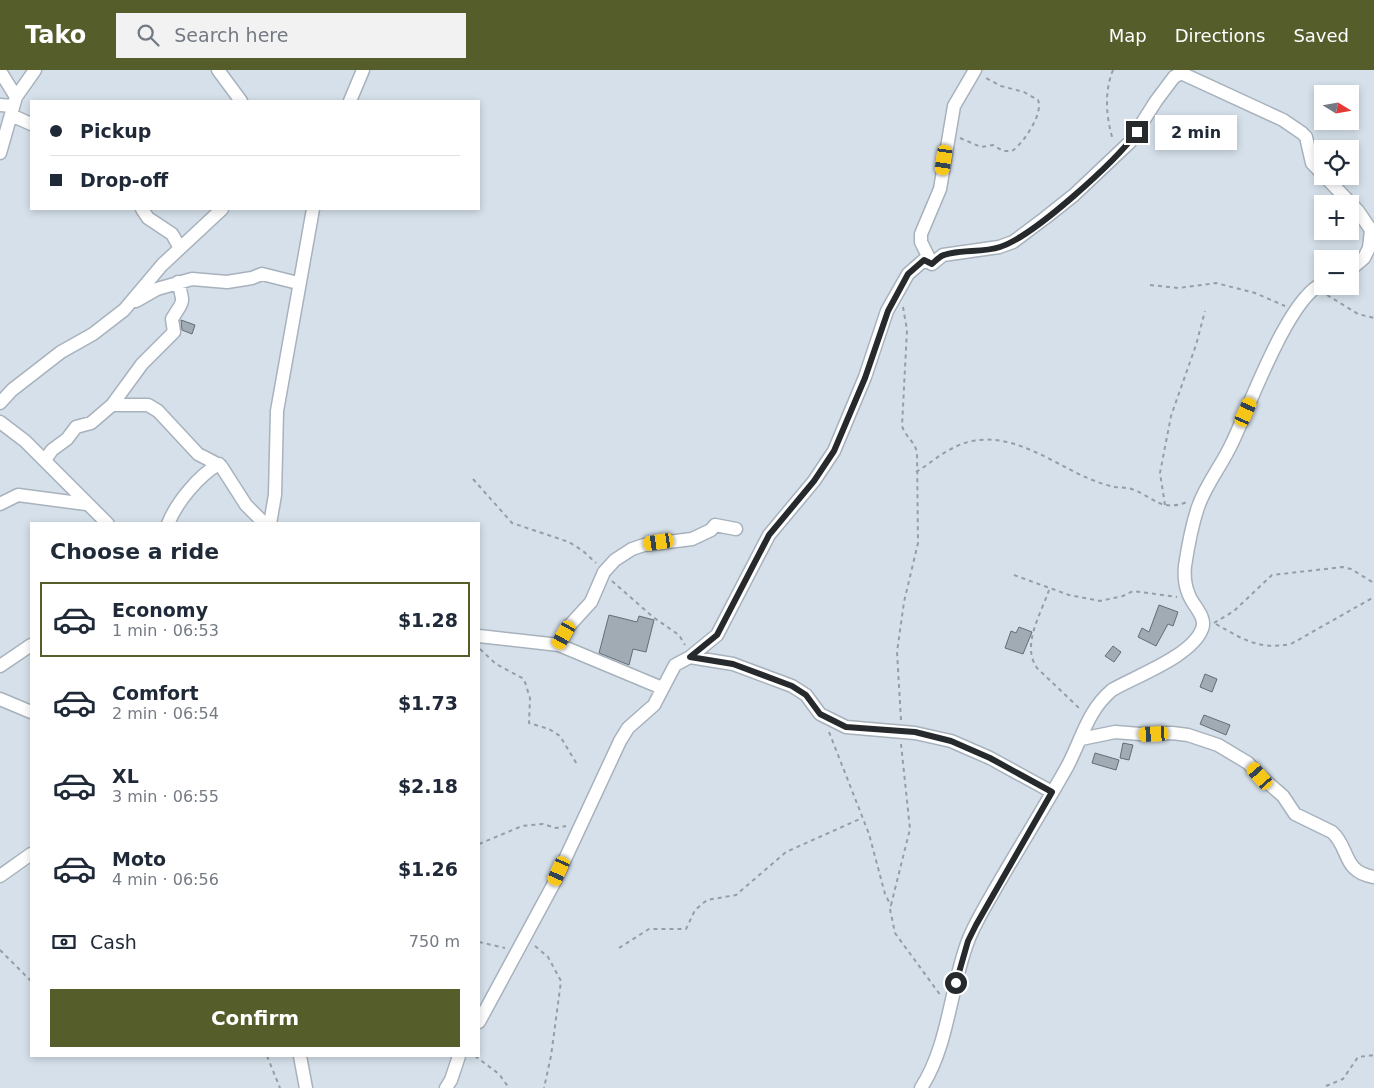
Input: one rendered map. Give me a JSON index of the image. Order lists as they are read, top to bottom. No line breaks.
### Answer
{"north":"right","page":{"header":"Tako","search":"Search here","nav":["Map","Directions","Saved"],"map_buttons":["+","−"],"banner":["Pickup","Drop-off"],"bubble":"2 min","heading":"Choose a ride","list":[{"name":"Economy","note":"1 min · 06:53","value":"$1.28"},{"name":"Comfort","note":"2 min · 06:54","value":"$1.73"},{"name":"XL","note":"3 min · 06:55","value":"$2.18"},{"name":"Moto","note":"4 min · 06:56","value":"$1.26"}],"pay":["Cash","750 m"],"buttons":"Confirm"}}
